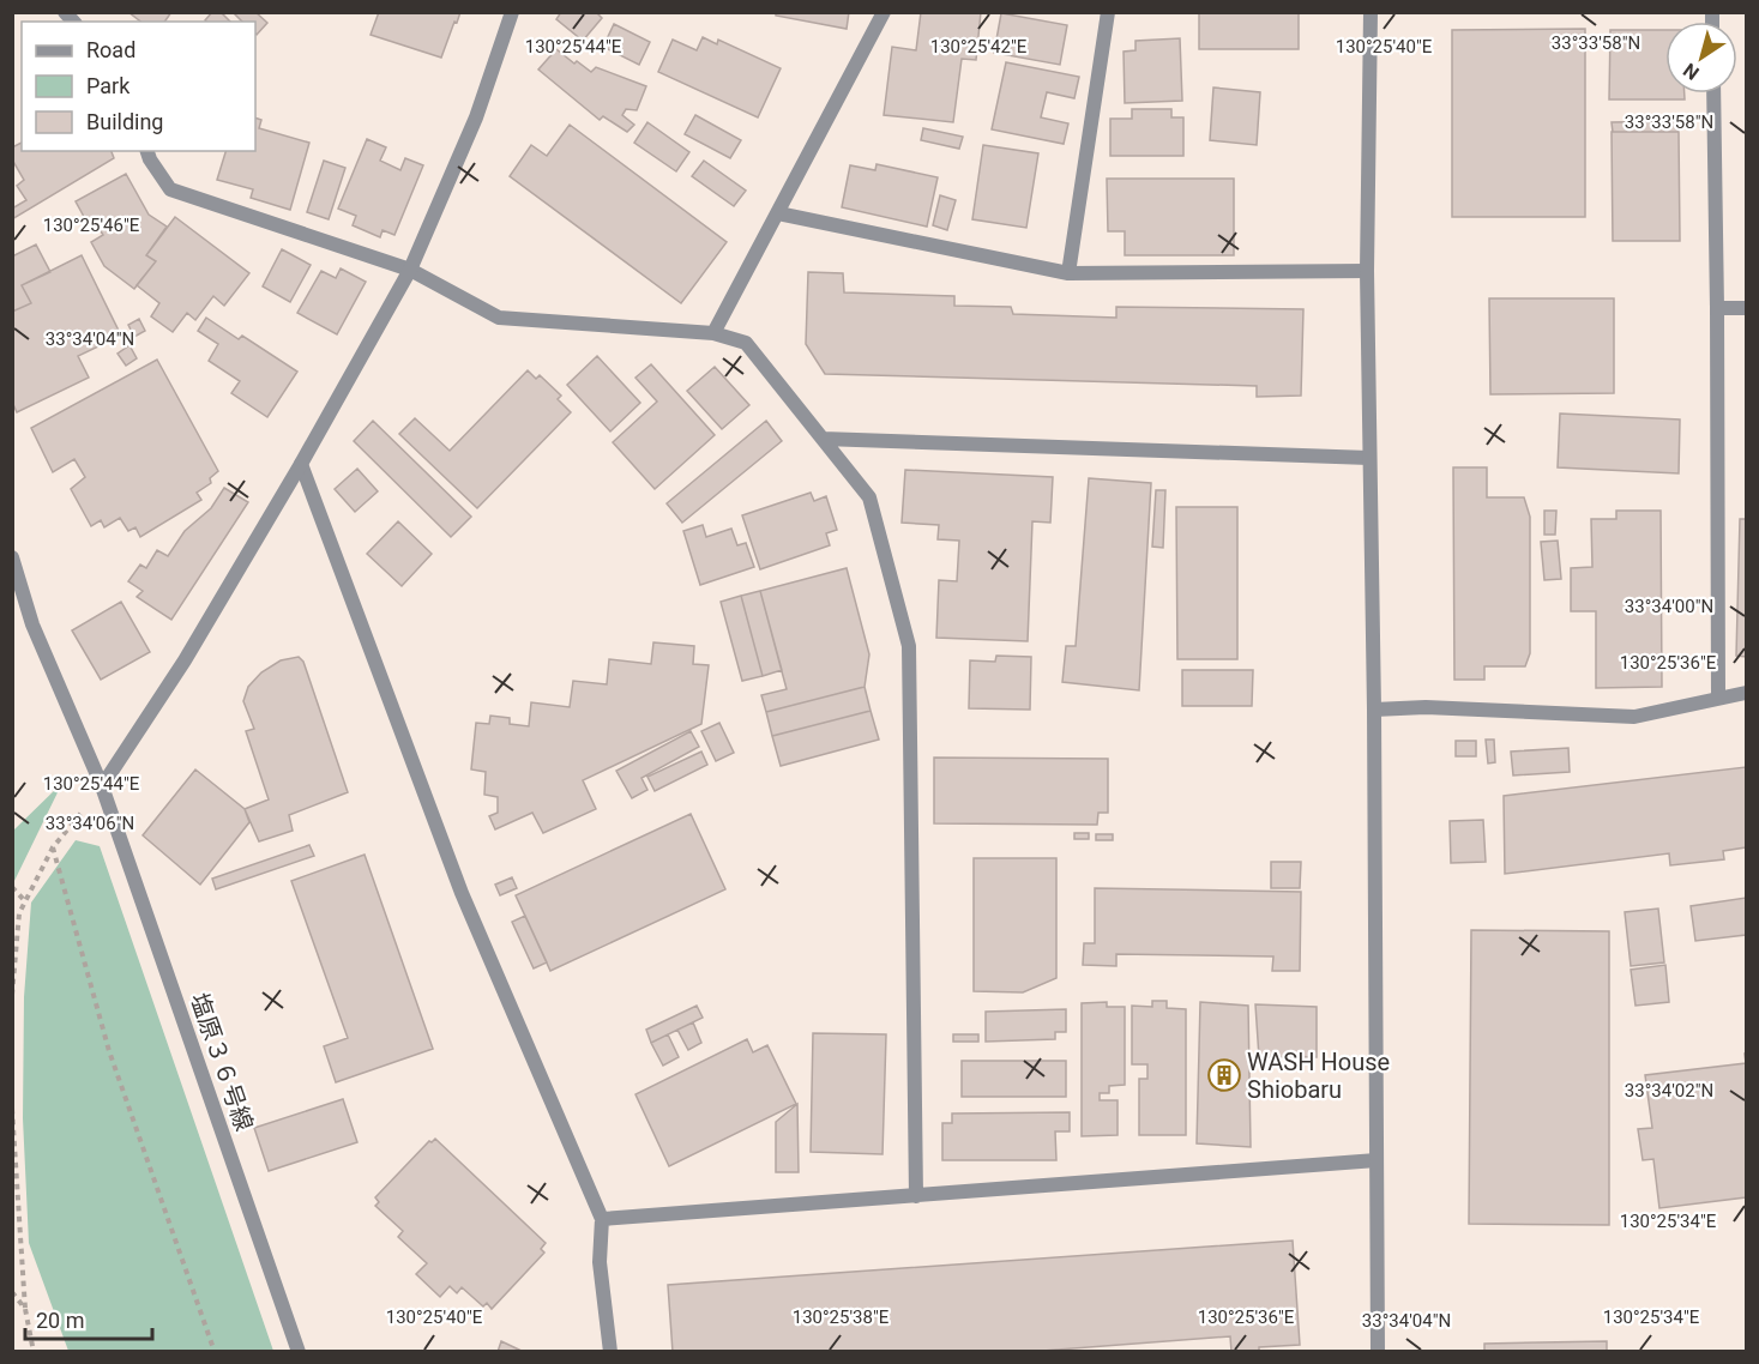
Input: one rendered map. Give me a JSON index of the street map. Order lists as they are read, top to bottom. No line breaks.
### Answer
{"streets":{"street":["塩原３６号線"]},"places":{"building":["WASH House Shiobaru"]},"legend":["Road","Park","Building"],"scale_bar":"20 m","north":"bottom left","coordinates":["33°33'58\"N","130°25'42\"E","130°25'40\"E","130°25'44\"E","130°25'46\"E","33°34'04\"N","33°34'00\"N","130°25'36\"E","33°34'06\"N","33°34'02\"N","130°25'34\"E","130°25'38\"E"]}
